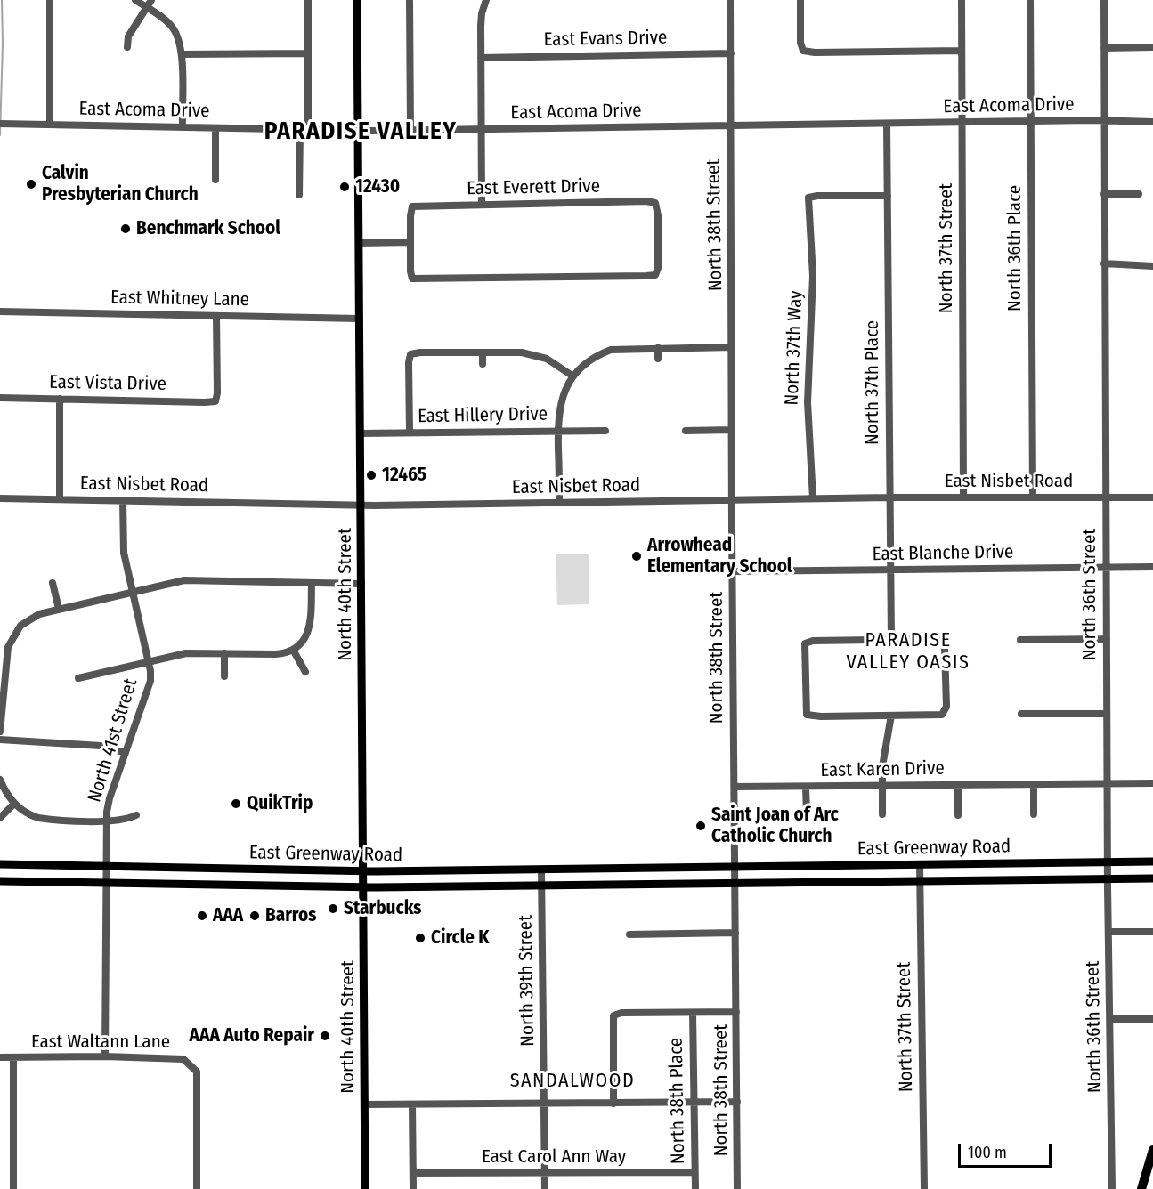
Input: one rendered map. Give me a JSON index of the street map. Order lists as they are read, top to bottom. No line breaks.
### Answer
{"streets":{"main road":["North 40th Street","East Greenway Road"],"street":["East Evans Drive","East Acoma Drive","East Everett Drive","North 38th Street","North 37th Street","North 36th Place","East Whitney Lane","North 37th Way","North 37th Place","East Vista Drive","East Hillery Drive","East Nisbet Road","East Blanche Drive","North 36th Street","North 41st Street","East Karen Drive","North 39th Street","East Waltann Lane","North 38th Place","East Carol Ann Way"]},"crossings":[["East Acoma Drive","North 38th Street"],["East Acoma Drive","North 37th Street"],["East Acoma Drive","North 36th Place"],["East Acoma Drive","North 37th Place"],["East Acoma Drive","North 40th Street"],["East Acoma Drive","North 36th Street"],["North 38th Street","East Nisbet Road"],["North 38th Street","East Blanche Drive"],["North 38th Street","East Karen Drive"],["North 38th Street","East Greenway Road"],["North 37th Street","East Nisbet Road"],["North 37th Street","East Greenway Road"],["North 36th Place","East Nisbet Road"],["East Whitney Lane","East Vista Drive"],["East Whitney Lane","North 40th Street"],["North 37th Way","North 37th Place"],["North 37th Way","East Nisbet Road"],["North 37th Place","East Nisbet Road"],["North 37th Place","East Blanche Drive"],["East Hillery Drive","North 40th Street"],["East Nisbet Road","North 40th Street"],["East Nisbet Road","North 36th Street"],["East Nisbet Road","North 41st Street"],["East Blanche Drive","North 36th Street"],["North 40th Street","East Greenway Road"],["North 36th Street","East Karen Drive"],["North 36th Street","East Greenway Road"],["North 41st Street","East Greenway Road"],["North 41st Street","East Waltann Lane"],["East Greenway Road","North 39th Street"],["North 39th Street","East Carol Ann Way"],["North 38th Place","East Carol Ann Way"]],"districts":["PARADISE VALLEY","PARADISE VALLEY OASIS","SANDALWOOD"],"places":["Calvin Presbyterian Church","12430","Benchmark School","12465","Arrowhead Elementary School","QuikTrip","Saint Joan of Arc Catholic Church","Starbucks","AAA","Barros","Circle K","AAA Auto Repair"],"scale_bar":"100 m"}
